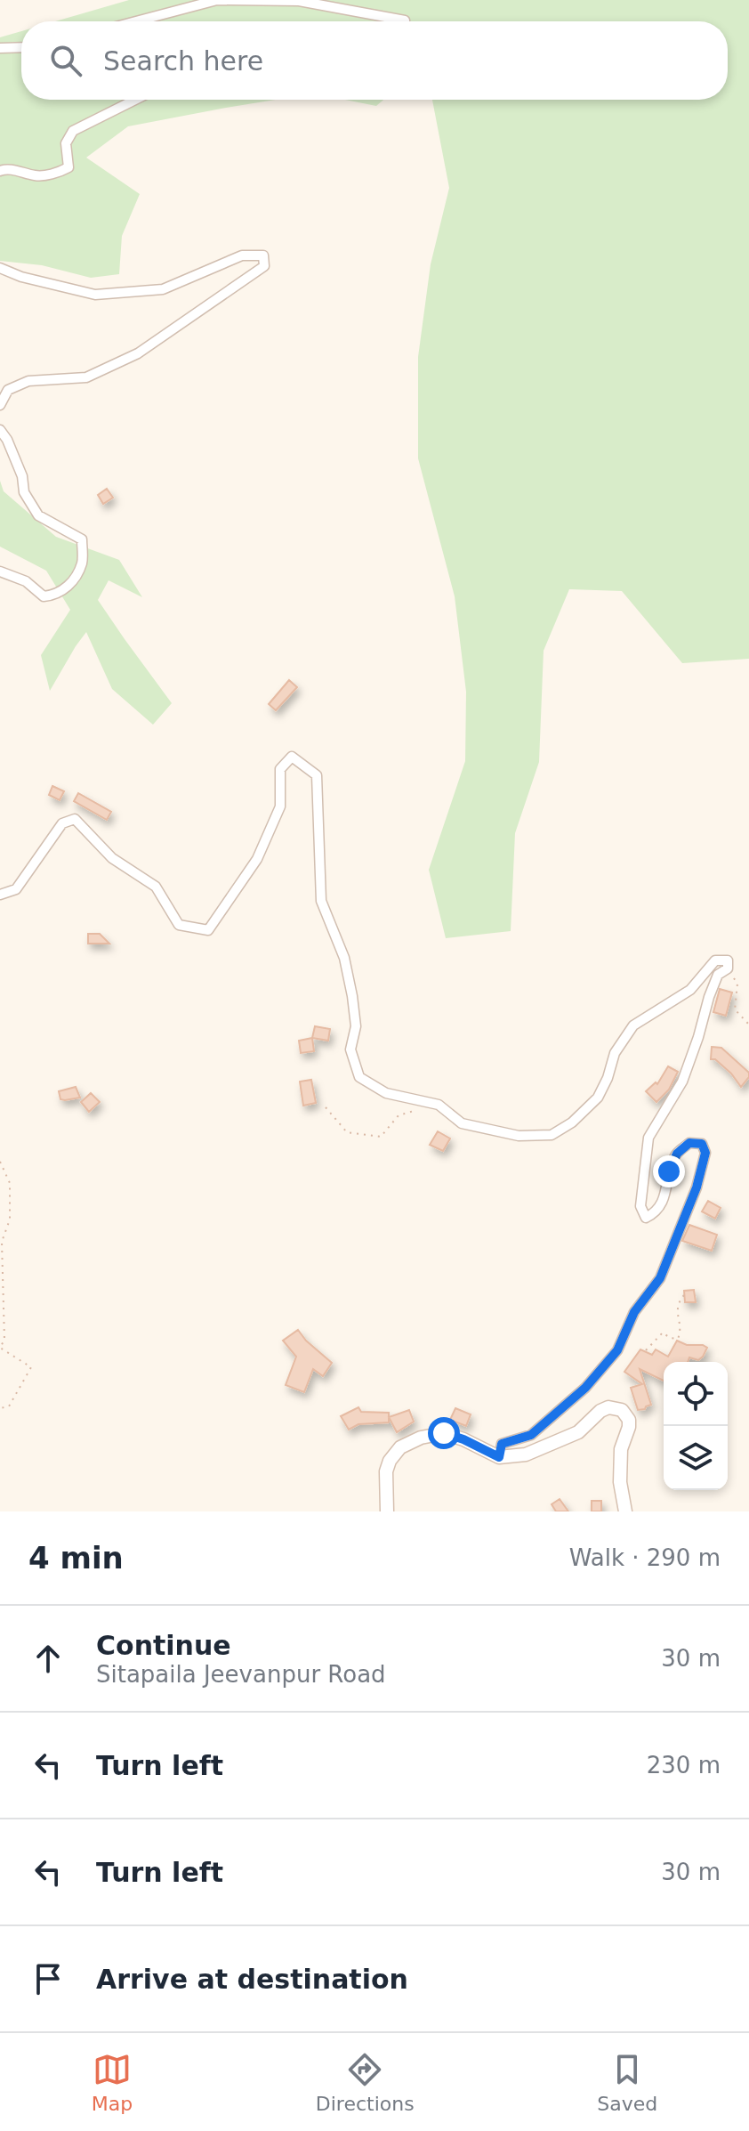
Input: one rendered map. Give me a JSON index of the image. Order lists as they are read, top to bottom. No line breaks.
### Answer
{"page":{"search":"Search here","heading":["4 min","Walk · 290 m"],"list":[["Continue","Sitapaila Jeevanpur Road","30 m"],["Turn left","230 m"],["Turn left","30 m"],"Arrive at destination"],"nav":["Map","Directions","Saved"]}}
